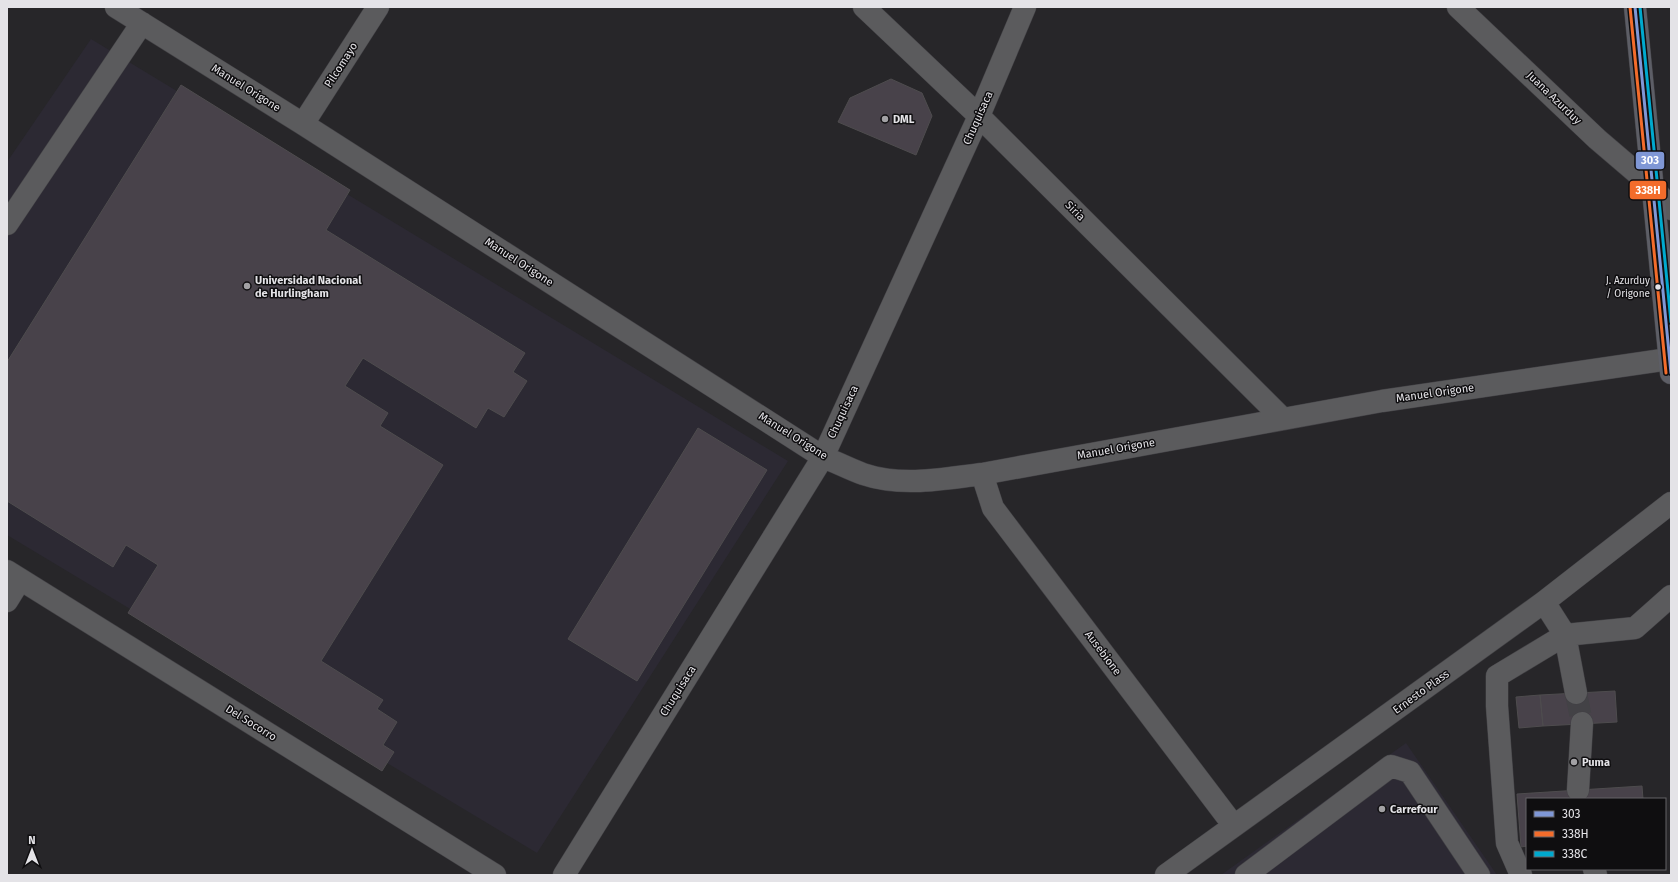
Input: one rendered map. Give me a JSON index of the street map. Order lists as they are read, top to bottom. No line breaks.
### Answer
{"streets":{"street":["Pilcomayo","Manuel Origone","Juana Azurduy","Chuquisaca","Siria","Ausebione","Ernesto Plass","Del Socorro"]},"crossings":[["Pilcomayo","Manuel Origone"],["Manuel Origone","Chuquisaca"],["Manuel Origone","Siria"],["Manuel Origone","Ausebione"],["Chuquisaca","Siria"],["Ausebione","Ernesto Plass"]],"places":["DML","Universidad Nacional de Hurlingham","J. Azurduy / Origone","Puma","Carrefour"],"lines":["transit line 303","transit line 338H","transit line 338C"],"legend":["303","338H","338C"],"north":"top"}
